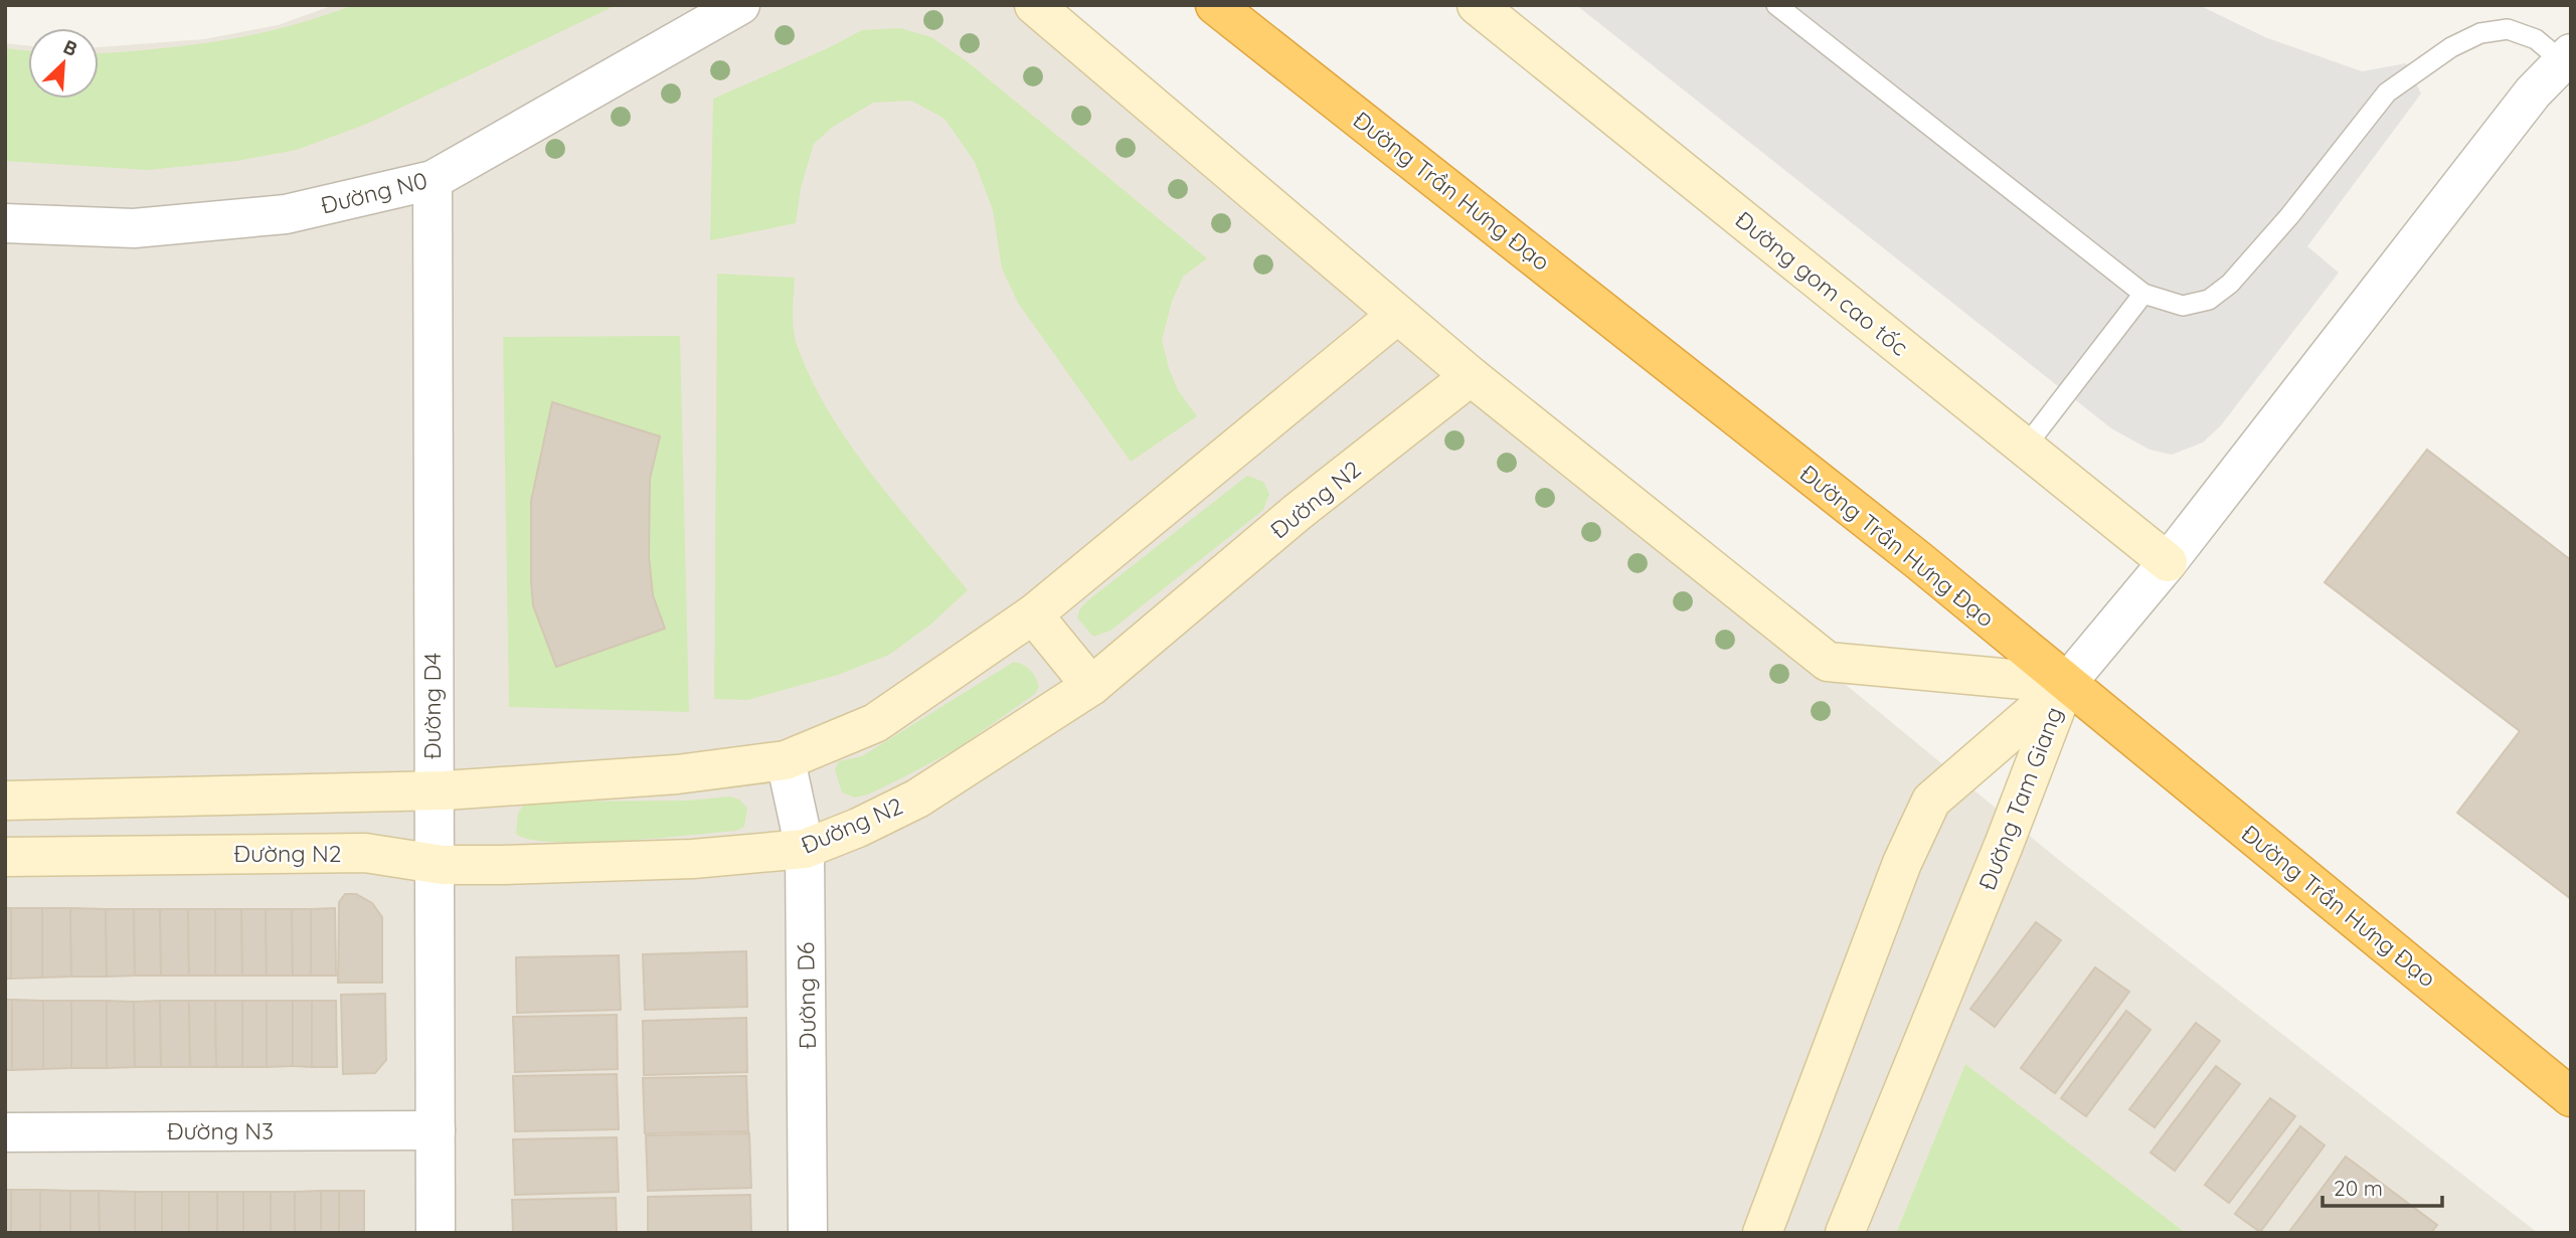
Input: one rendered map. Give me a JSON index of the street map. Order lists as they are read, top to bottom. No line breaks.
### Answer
{"streets":{"highway":["Đường Trần Hưng Đạo"],"street":["Đường N0","Đường gom cao tốc","Đường N2","Đường D4","Đường Tam Giang","Đường D6","Đường N3"]},"crossings":[["Đường Trần Hưng Đạo","Đường Tam Giang"],["Đường N0","Đường D4"],["Đường N2","Đường D4"],["Đường N2","Đường D6"],["Đường D4","Đường N3"]],"scale_bar":"20 m","north":"top right"}
